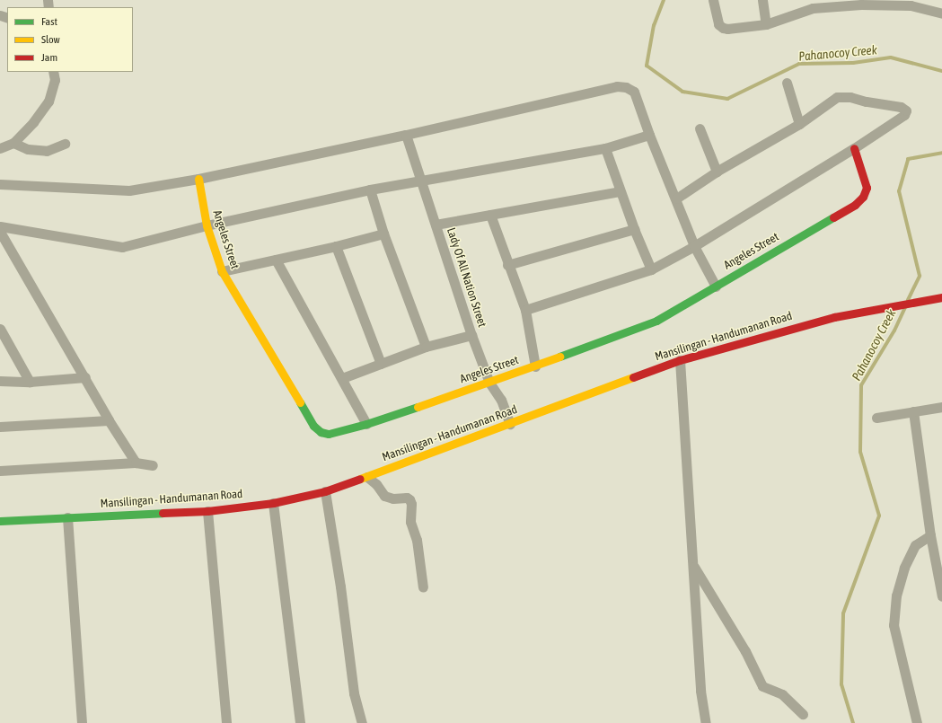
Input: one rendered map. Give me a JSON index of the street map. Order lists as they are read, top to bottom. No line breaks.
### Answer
{"streets":{"street":["Angeles Street","Lady Of All Nation Street","Mansilingan - Handumanan Road"]},"crossings":[["Angeles Street","Lady Of All Nation Street"],["Lady Of All Nation Street","Mansilingan - Handumanan Road"]],"water":["Pahanocoy Creek"],"legend":["Fast","Slow","Jam"]}
